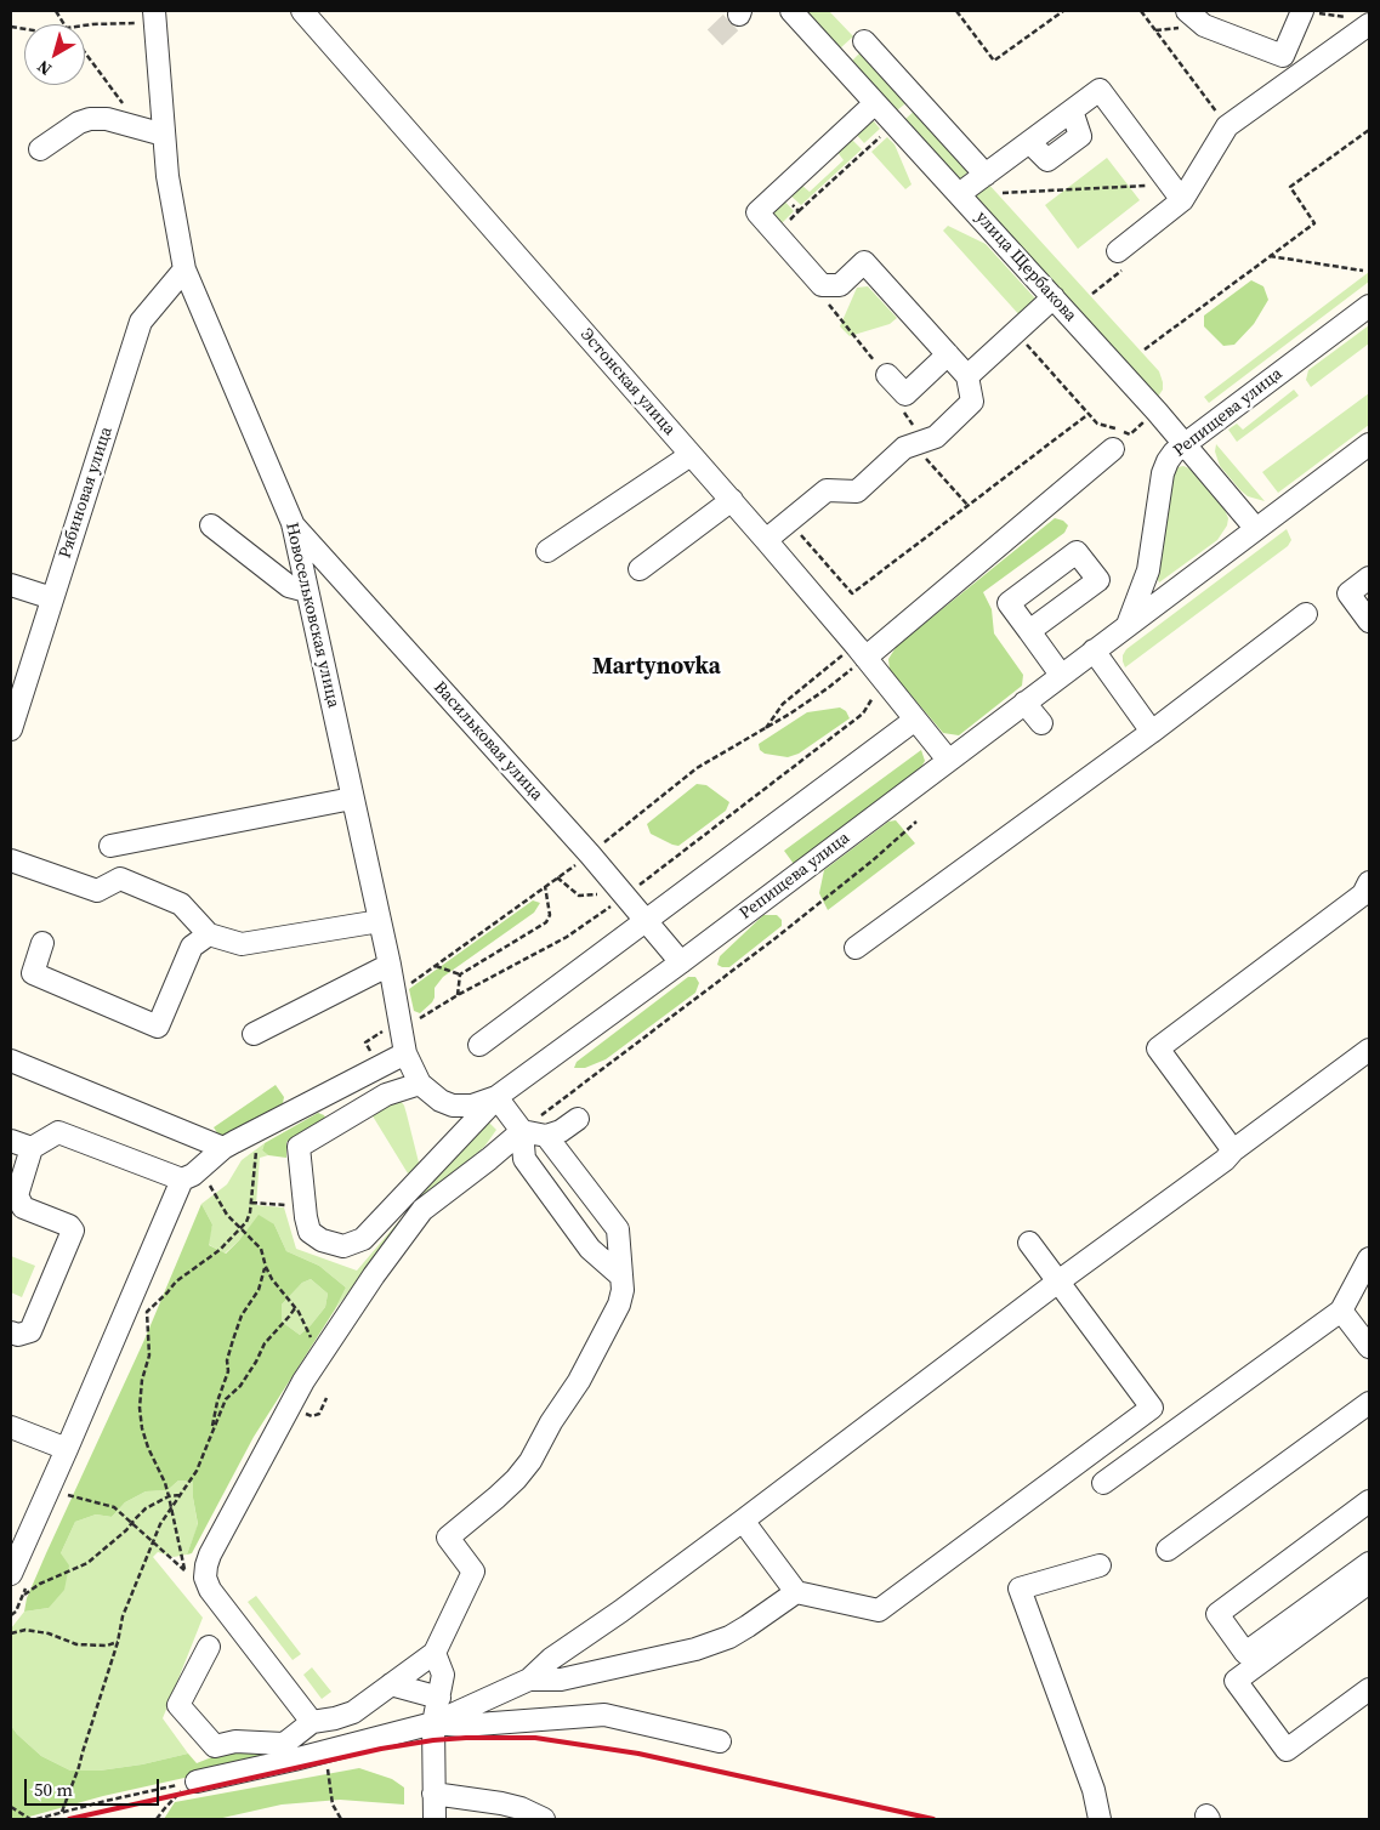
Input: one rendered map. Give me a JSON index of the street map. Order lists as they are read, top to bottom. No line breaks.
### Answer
{"streets":{"street":["улица Щербакова","Эстонская улица","Репищева улица","Рябиновая улица","Новосельковская улица","Васильковая улица"]},"crossings":[["улица Щербакова","Репищева улица"],["Эстонская улица","Репищева улица"],["Репищева улица","Новосельковская улица"],["Репищева улица","Васильковая улица"],["Рябиновая улица","Новосельковская улица"],["Новосельковская улица","Васильковая улица"]],"districts":["Martynovka"],"scale_bar":"50 m","north":"bottom left"}
